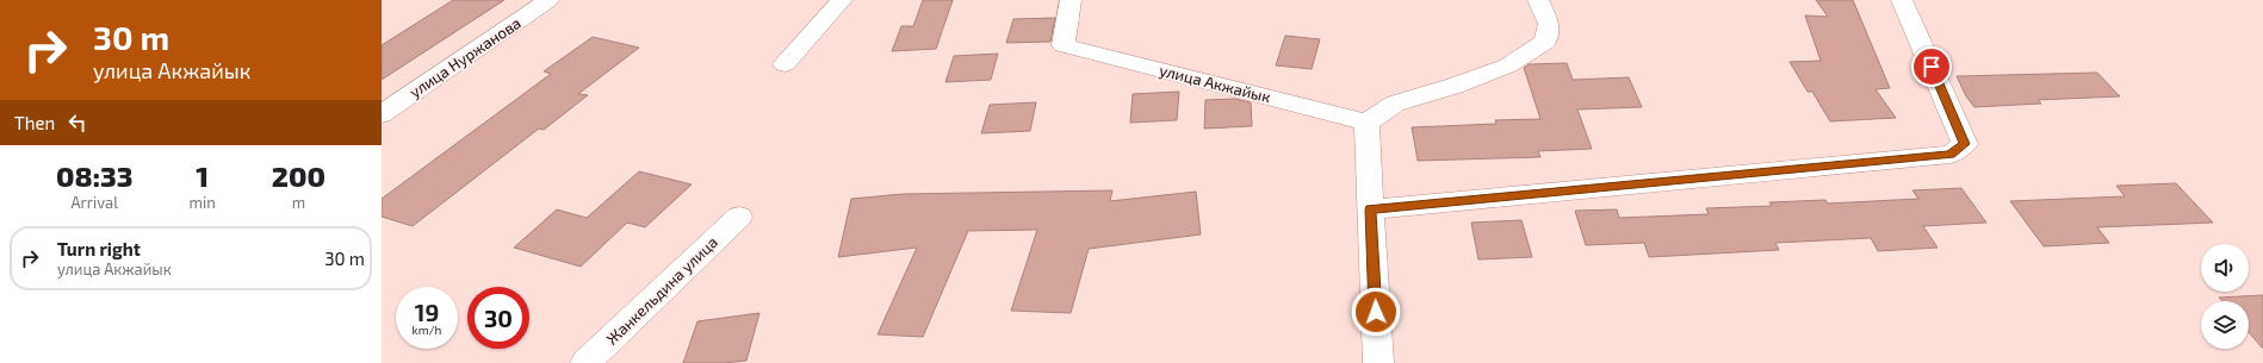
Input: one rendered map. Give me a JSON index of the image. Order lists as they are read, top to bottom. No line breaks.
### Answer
{"streets":{"street":["улица Нуржанова","улица Акжайык","Жанкельдина улица"]},"page":{"turn":["30 m","улица Акжайык"],"then":"Then","eta":["08:33","Arrival","1","min","200","m"],"list":[{"name":"Turn right","note":"улица Акжайык","value":"30 m"}],"speed":"19 km/h","limit":"30"}}
